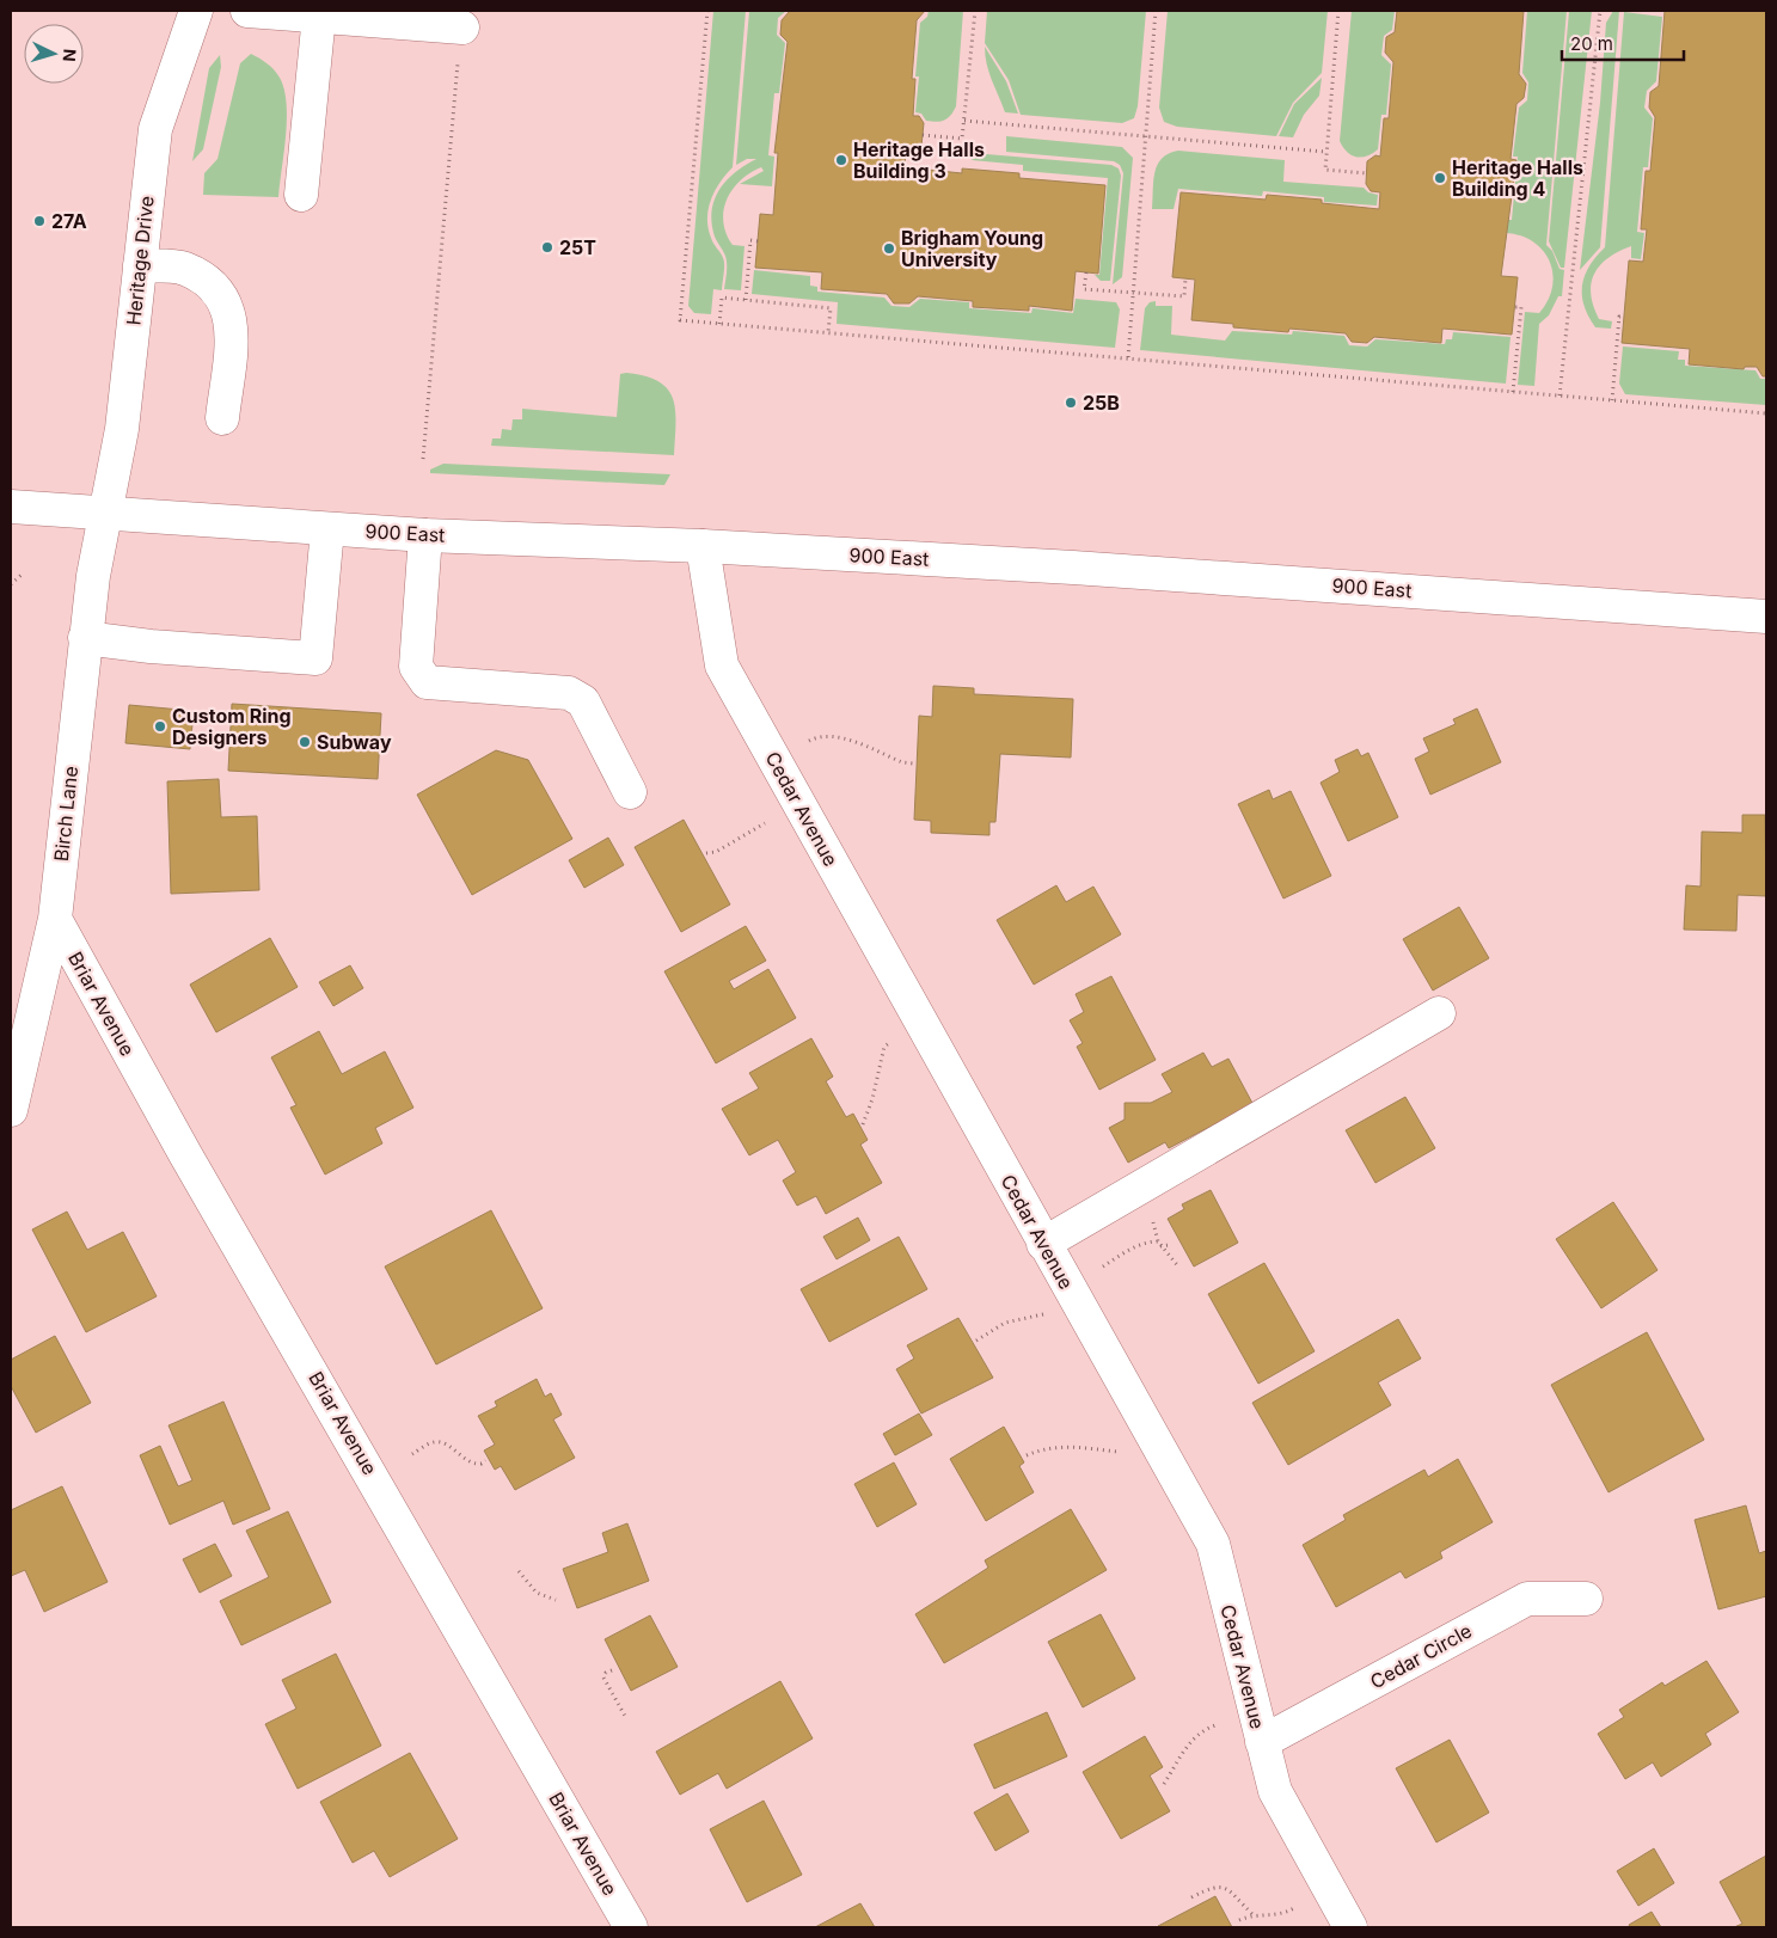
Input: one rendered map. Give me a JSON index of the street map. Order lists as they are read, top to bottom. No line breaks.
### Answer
{"streets":{"street":["Heritage Drive","900 East","Cedar Avenue","Birch Lane","Briar Avenue","Cedar Circle"]},"crossings":[["Heritage Drive","900 East"],["Heritage Drive","Birch Lane"],["900 East","Cedar Avenue"],["900 East","Birch Lane"],["Cedar Avenue","Cedar Circle"],["Birch Lane","Briar Avenue"]],"places":["Heritage Halls Building 3","Heritage Halls Building 4","27A","25T","Brigham Young University","25B","Custom Ring Designers","Subway"],"scale_bar":"20 m","north":"right"}
